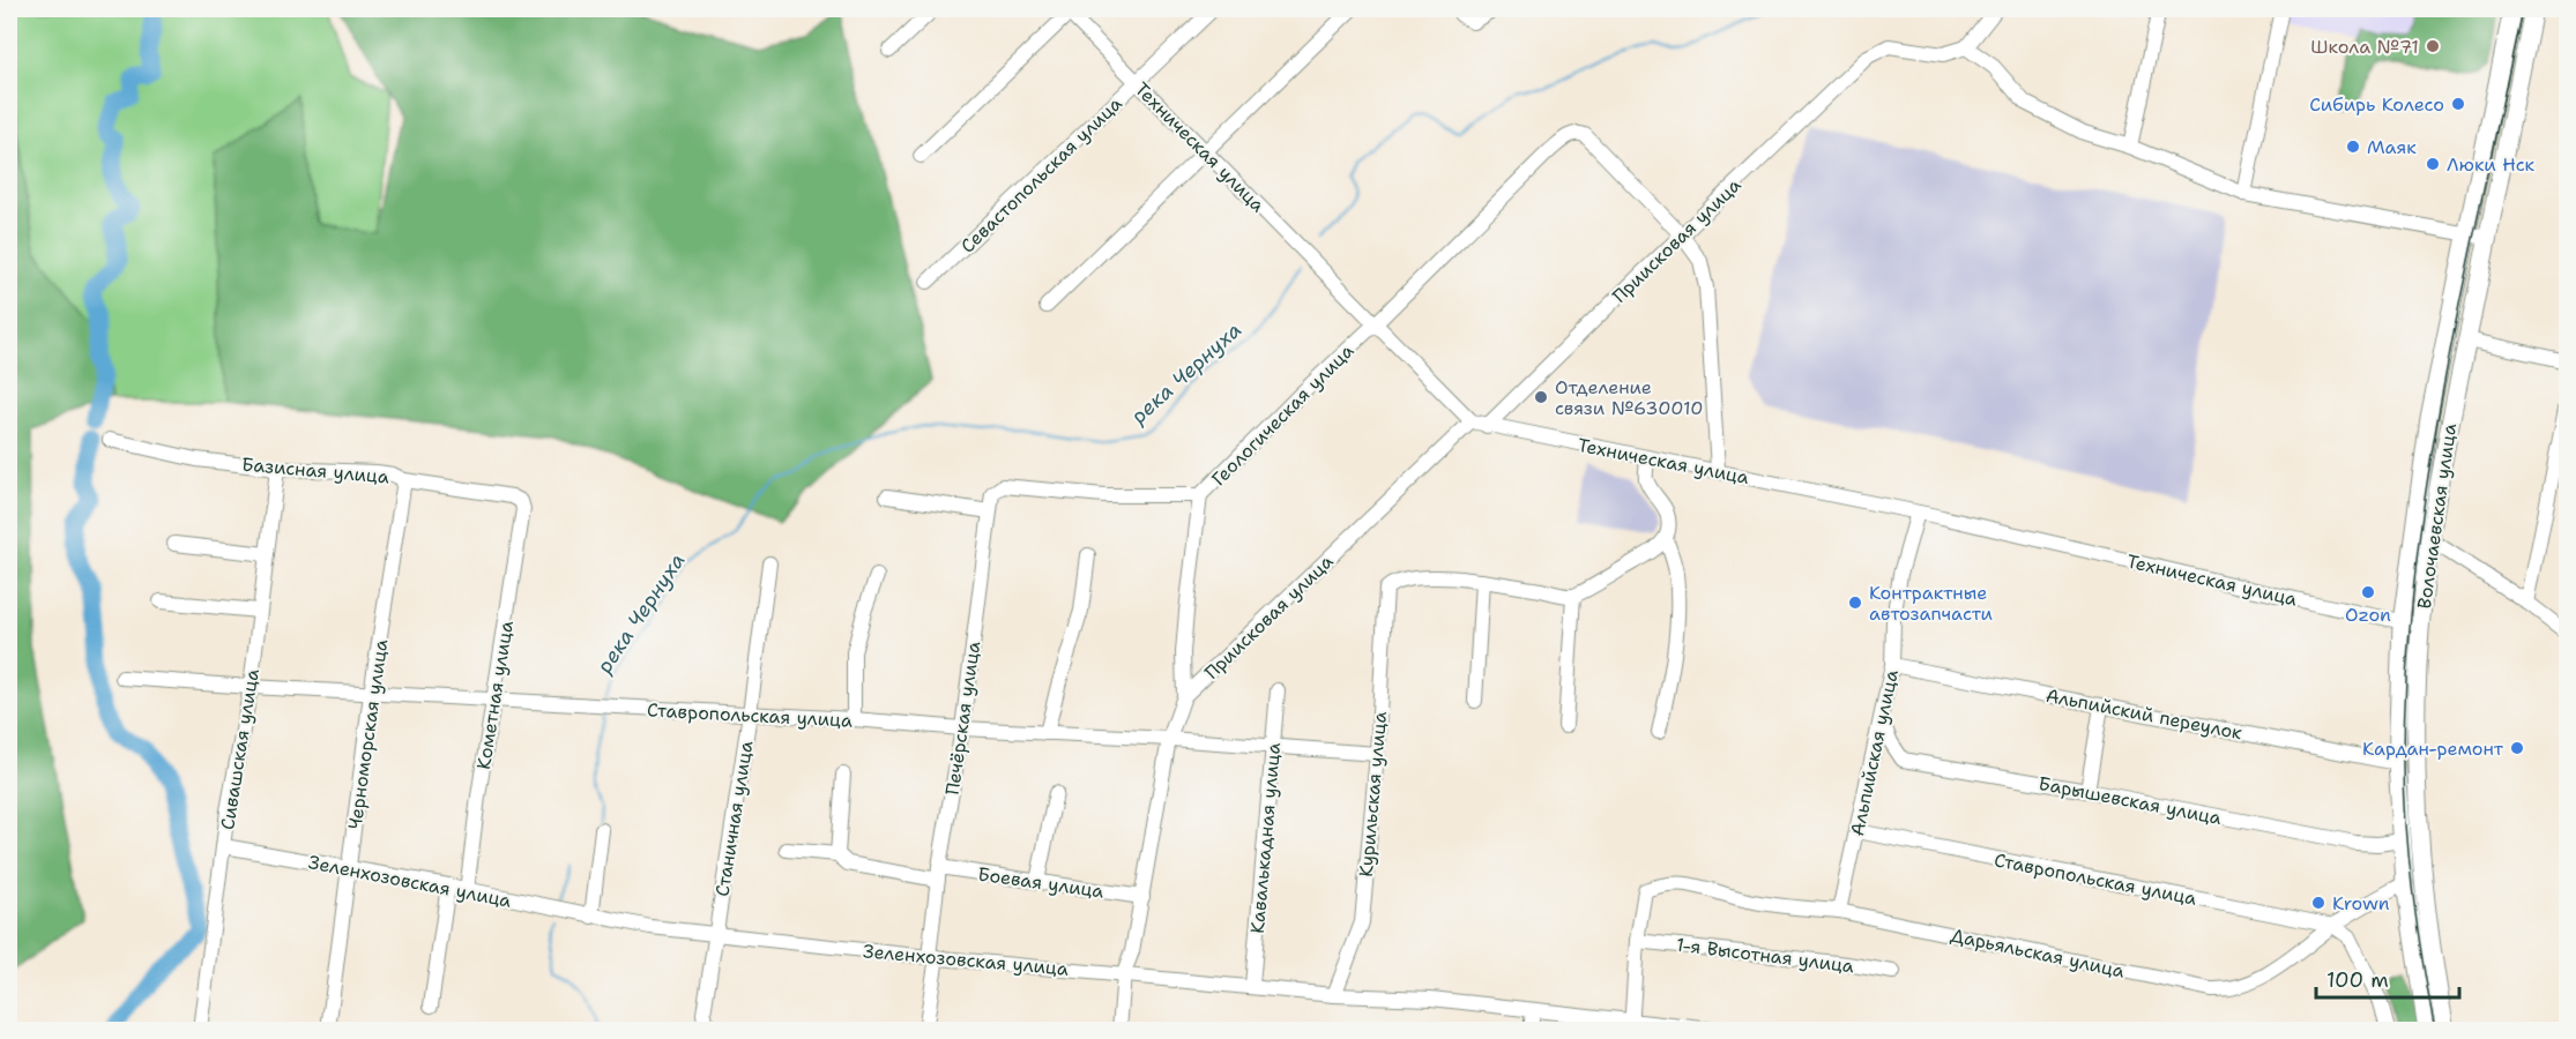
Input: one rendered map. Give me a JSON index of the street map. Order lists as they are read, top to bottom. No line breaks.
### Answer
{"streets":{"main road":["Волочаевская улица"],"street":["Техническая улица","Севастопольская улица","Приисковая улица","Геологическая улица","Базисная улица","Кометная улица","Альпийский переулок","Ставропольская улица","Печёрская улица","Черноморская улица","Сивашская улица","Альпийская улица","Курильская улица","Барышевская улица","Станичная улица","Кавалькадная улица","Зеленхозовская улица","Боевая улица","Дарьяльская улица","1-я Высотная улица"]},"crossings":[["Техническая улица","Севастопольская улица"],["Техническая улица","Приисковая улица"],["Техническая улица","Геологическая улица"],["Техническая улица","Волочаевская улица"],["Техническая улица","Альпийская улица"],["Приисковая улица","Геологическая улица"],["Геологическая улица","Ставропольская улица"],["Геологическая улица","Печёрская улица"],["Геологическая улица","Зеленхозовская улица"],["Геологическая улица","Боевая улица"],["Базисная улица","Кометная улица"],["Базисная улица","Черноморская улица"],["Базисная улица","Сивашская улица"],["Волочаевская улица","Альпийский переулок"],["Волочаевская улица","Барышевская улица"],["Волочаевская улица","Дарьяльская улица"],["Кометная улица","Ставропольская улица"],["Кометная улица","Зеленхозовская улица"],["Альпийский переулок","Альпийская улица"],["Ставропольская улица","Печёрская улица"],["Ставропольская улица","Черноморская улица"],["Ставропольская улица","Сивашская улица"],["Ставропольская улица","Альпийская улица"],["Ставропольская улица","Курильская улица"],["Ставропольская улица","Станичная улица"],["Ставропольская улица","Кавалькадная улица"],["Ставропольская улица","Дарьяльская улица"],["Печёрская улица","Зеленхозовская улица"],["Печёрская улица","Боевая улица"],["Черноморская улица","Зеленхозовская улица"],["Сивашская улица","Зеленхозовская улица"],["Альпийская улица","Барышевская улица"],["Альпийская улица","Дарьяльская улица"],["Курильская улица","Зеленхозовская улица"],["Станичная улица","Зеленхозовская улица"],["Кавалькадная улица","Зеленхозовская улица"],["Дарьяльская улица","1-я Высотная улица"]],"water":["река Чернуха"],"places":["Школа №71","Сибирь Колесо","Маяк","Люки Нск","Отделение связи №630010","Ozon","Контрактные автозапчасти","Кардан-ремонт","Krown"],"scale_bar":"100 m"}
